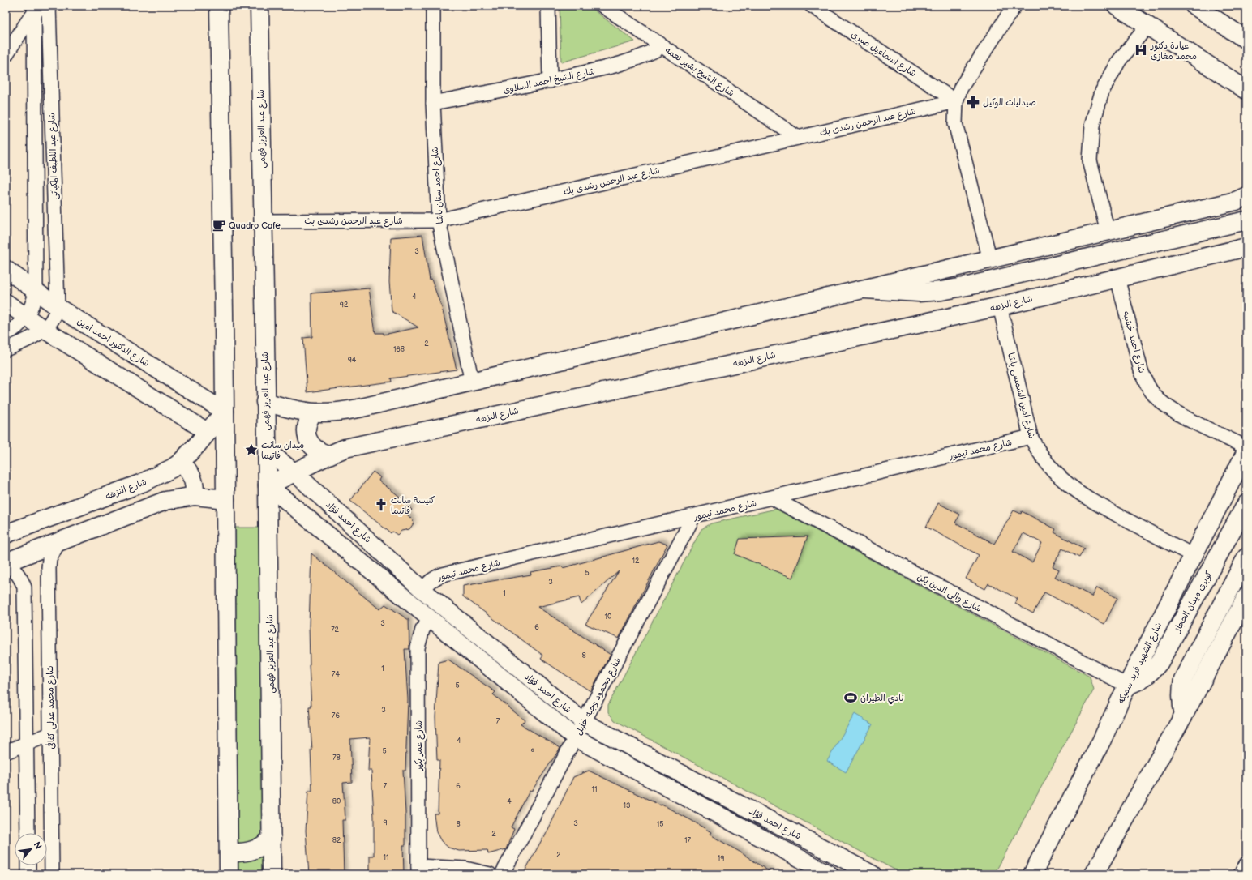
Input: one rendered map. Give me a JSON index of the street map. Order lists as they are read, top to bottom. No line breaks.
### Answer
{"streets":{"main road":["شارع عبد العزيز فهمى","شارع النزهه","كوبرى ميدان الحجاز","شارع الشهيد فريد سميكه"],"street":["شارع اسماعيل صبرى","شارع الشيخ بشير نعمه","شارع الشيخ احمد السلاوى","شارع عبد الرحمن رشدى بك","شارع عبد اللطيف المكباتى","شارع احمد سنان باشا","شارع الدكتور احمد امين","شارع احمد خشبه","شارع امين الشمسى باشا","شارع محمد تيمور","شارع احمد فؤاد","شارع والى الدين يكن","شارع محمود وجيه خليل","شارع محمد عدلى كفافى","شارع عمر بكير"]},"crossings":[["شارع اسماعيل صبرى","شارع عبد الرحمن رشدى بك"],["شارع الشيخ بشير نعمه","شارع الشيخ احمد السلاوى"],["شارع الشيخ بشير نعمه","شارع عبد الرحمن رشدى بك"],["شارع الشيخ احمد السلاوى","شارع احمد سنان باشا"],["شارع عبد الرحمن رشدى بك","شارع عبد العزيز فهمى"],["شارع عبد الرحمن رشدى بك","شارع احمد سنان باشا"],["شارع عبد العزيز فهمى","شارع النزهه"],["شارع عبد العزيز فهمى","شارع احمد فؤاد"],["شارع عبد اللطيف المكباتى","شارع الدكتور احمد امين"],["شارع النزهه","شارع الدكتور احمد امين"],["شارع النزهه","شارع احمد خشبه"],["شارع النزهه","شارع امين الشمسى باشا"],["شارع النزهه","شارع احمد فؤاد"],["شارع امين الشمسى باشا","شارع محمد تيمور"],["شارع امين الشمسى باشا","شارع الشهيد فريد سميكه"],["شارع محمد تيمور","شارع احمد فؤاد"],["شارع محمد تيمور","شارع والى الدين يكن"],["شارع محمد تيمور","شارع محمود وجيه خليل"],["شارع احمد فؤاد","شارع محمود وجيه خليل"],["شارع احمد فؤاد","شارع عمر بكير"],["شارع والى الدين يكن","كوبرى ميدان الحجاز"],["شارع والى الدين يكن","شارع الشهيد فريد سميكه"],["كوبرى ميدان الحجاز","شارع الشهيد فريد سميكه"]],"places":{"hospital":["عيادة دكتور محمد مغازى"],"pharmacy":["صيدليات الوكيل"],"cafe":["Quadro Cafe"],"place":["ميدان سانت فاتيما"],"church":["كنيسة سانت فاتيما"],"sports":["نادي الطيران"]},"house_numbers":["3","4","92","2","168","94","12","5","3","1","10","3","6","72","8","1","74","5","3","76","7","4","5","9","78","7","6","11","80","4","13","9","3","8","15","2","82","17","2","11","19"],"north":"top right"}
